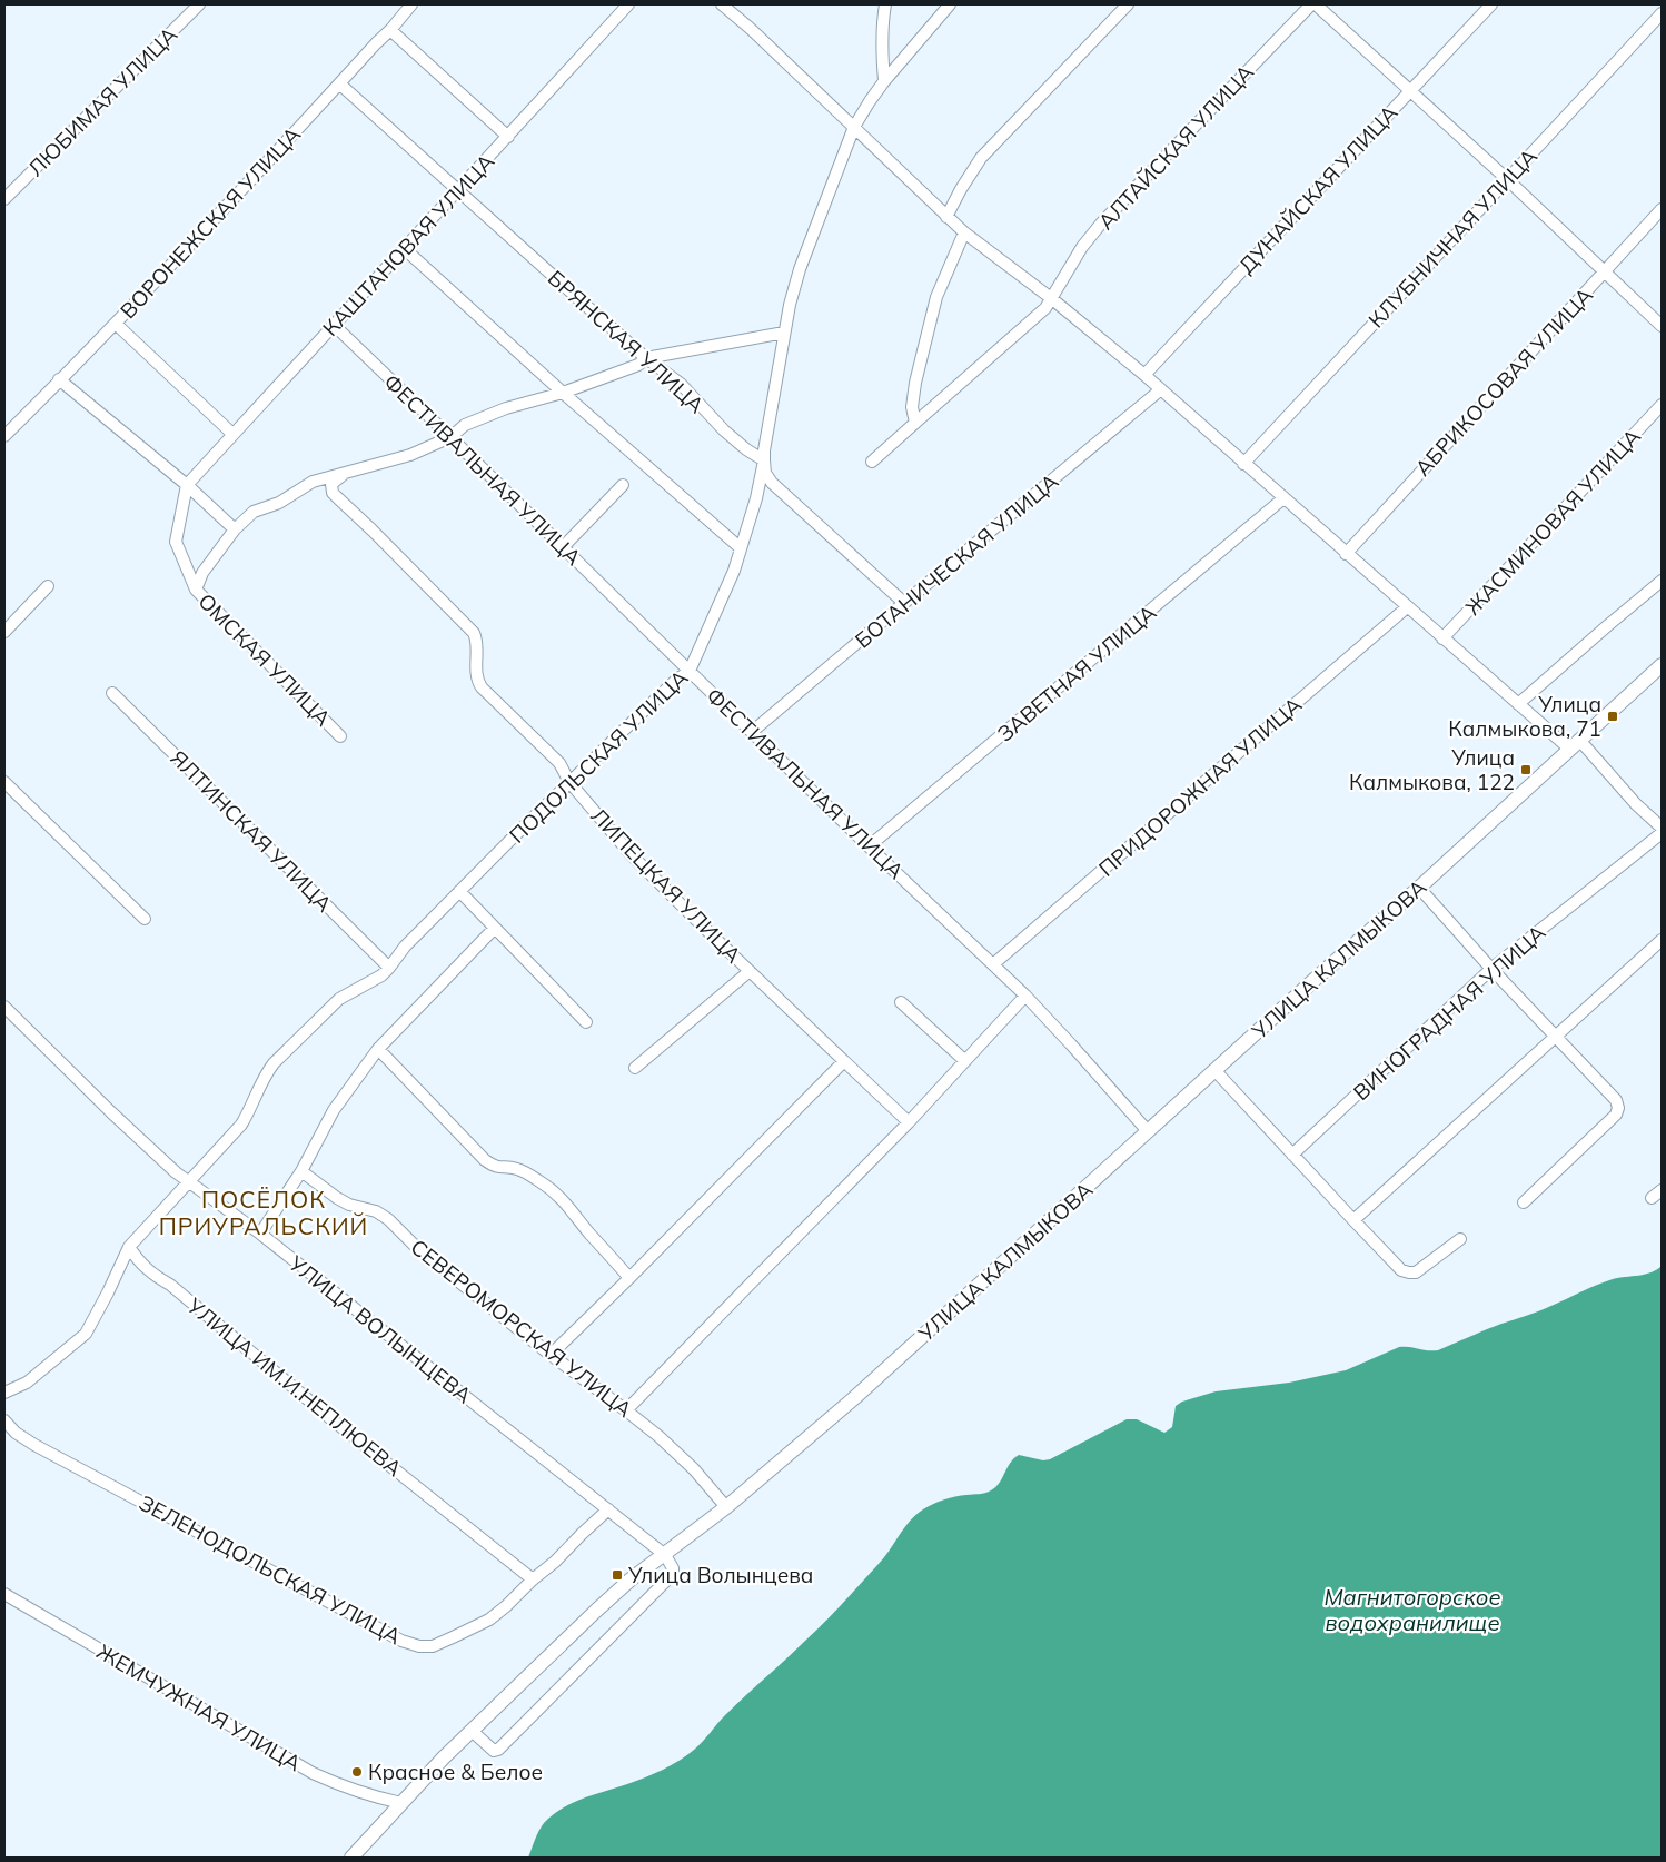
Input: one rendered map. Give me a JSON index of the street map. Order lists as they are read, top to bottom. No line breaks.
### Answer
{"streets":{"main road":["УЛИЦА КАЛМЫКОВА"],"street":["ЛЮБИМАЯ УЛИЦА","АЛТАЙСКАЯ УЛИЦА","ДУНАЙСКАЯ УЛИЦА","ВОРОНЕЖСКАЯ УЛИЦА","КЛУБНИЧНАЯ УЛИЦА","КАШТАНОВАЯ УЛИЦА","БРЯНСКАЯ УЛИЦА","АБРИКОСОВАЯ УЛИЦА","ФЕСТИВАЛЬНАЯ УЛИЦА","ЖАСМИНОВАЯ УЛИЦА","БОТАНИЧЕСКАЯ УЛИЦА","ОМСКАЯ УЛИЦА","ЗАВЕТНАЯ УЛИЦА","ПОДОЛЬСКАЯ УЛИЦА","ПРИДОРОЖНАЯ УЛИЦА","ЯЛТИНСКАЯ УЛИЦА","ЛИПЕЦКАЯ УЛИЦА","ВИНОГРАДНАЯ УЛИЦА","СЕВЕРОМОРСКАЯ УЛИЦА","УЛИЦА ВОЛЫНЦЕВА","УЛИЦА ИМ.И.НЕПЛЮЕВА","ЗЕЛЕНОДОЛЬСКАЯ УЛИЦА","ЖЕМЧУЖНАЯ УЛИЦА"]},"crossings":[["ВОРОНЕЖСКАЯ УЛИЦА","БРЯНСКАЯ УЛИЦА"],["КАШТАНОВАЯ УЛИЦА","БРЯНСКАЯ УЛИЦА"],["КАШТАНОВАЯ УЛИЦА","ФЕСТИВАЛЬНАЯ УЛИЦА"],["КАШТАНОВАЯ УЛИЦА","ОМСКАЯ УЛИЦА"],["БРЯНСКАЯ УЛИЦА","ПОДОЛЬСКАЯ УЛИЦА"],["ФЕСТИВАЛЬНАЯ УЛИЦА","БОТАНИЧЕСКАЯ УЛИЦА"],["ФЕСТИВАЛЬНАЯ УЛИЦА","ЗАВЕТНАЯ УЛИЦА"],["ФЕСТИВАЛЬНАЯ УЛИЦА","ПОДОЛЬСКАЯ УЛИЦА"],["ФЕСТИВАЛЬНАЯ УЛИЦА","ПРИДОРОЖНАЯ УЛИЦА"],["ФЕСТИВАЛЬНАЯ УЛИЦА","УЛИЦА КАЛМЫКОВА"],["ПОДОЛЬСКАЯ УЛИЦА","ЯЛТИНСКАЯ УЛИЦА"],["ПОДОЛЬСКАЯ УЛИЦА","ЛИПЕЦКАЯ УЛИЦА"],["ПОДОЛЬСКАЯ УЛИЦА","УЛИЦА ВОЛЫНЦЕВА"],["УЛИЦА КАЛМЫКОВА","СЕВЕРОМОРСКАЯ УЛИЦА"],["УЛИЦА КАЛМЫКОВА","УЛИЦА ВОЛЫНЦЕВА"],["УЛИЦА КАЛМЫКОВА","ЖЕМЧУЖНАЯ УЛИЦА"],["УЛИЦА ВОЛЫНЦЕВА","ЗЕЛЕНОДОЛЬСКАЯ УЛИЦА"],["УЛИЦА ИМ.И.НЕПЛЮЕВА","ЗЕЛЕНОДОЛЬСКАЯ УЛИЦА"]],"districts":["ПОСЁЛОК ПРИУРАЛЬСКИЙ"],"water":["Магнитогорское водохранилище"],"places":{"transit":["Улица Калмыкова, 71","Улица Калмыкова, 122","Улица Волынцева"],"other":["Красное & Белое"]}}
